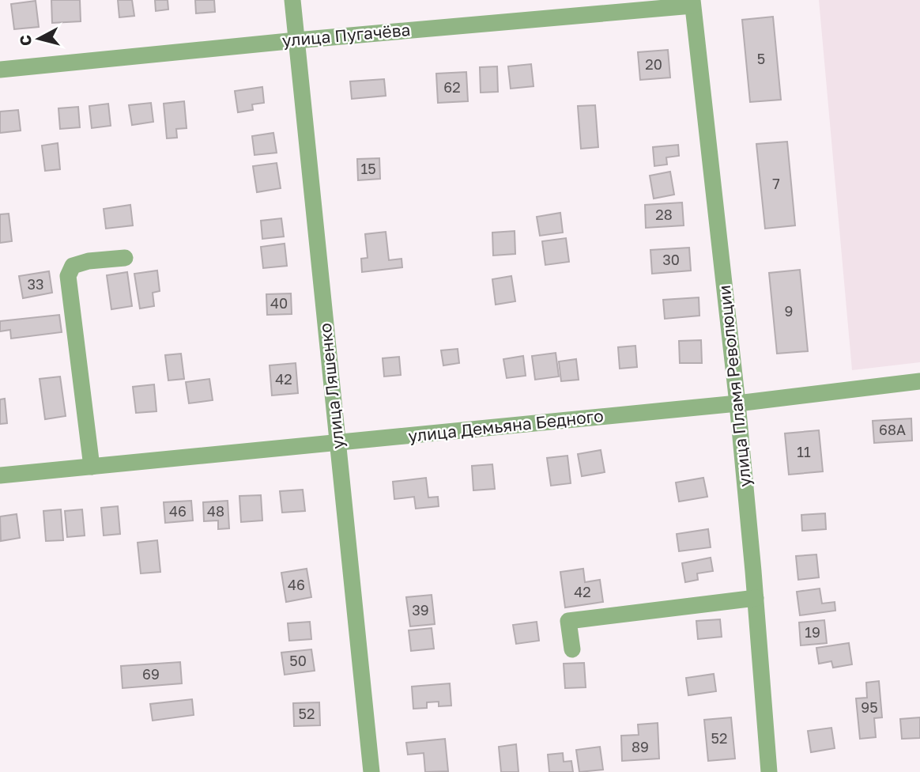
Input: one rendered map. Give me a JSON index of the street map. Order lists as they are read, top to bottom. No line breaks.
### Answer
{"streets":{"street":["улица Пугачёва","улица Ляшенко","улица Пламя Революции","улица Демьяна Бедного"]},"crossings":[["улица Пугачёва","улица Ляшенко"],["улица Пугачёва","улица Пламя Революции"],["улица Ляшенко","улица Демьяна Бедного"],["улица Пламя Революции","улица Демьяна Бедного"]],"house_numbers":["5","20","62","15","7","28","30","33","40","9","42","68А","11","46","48","46","42","39","19","50","69","95","52","52","89"],"north":"left"}
